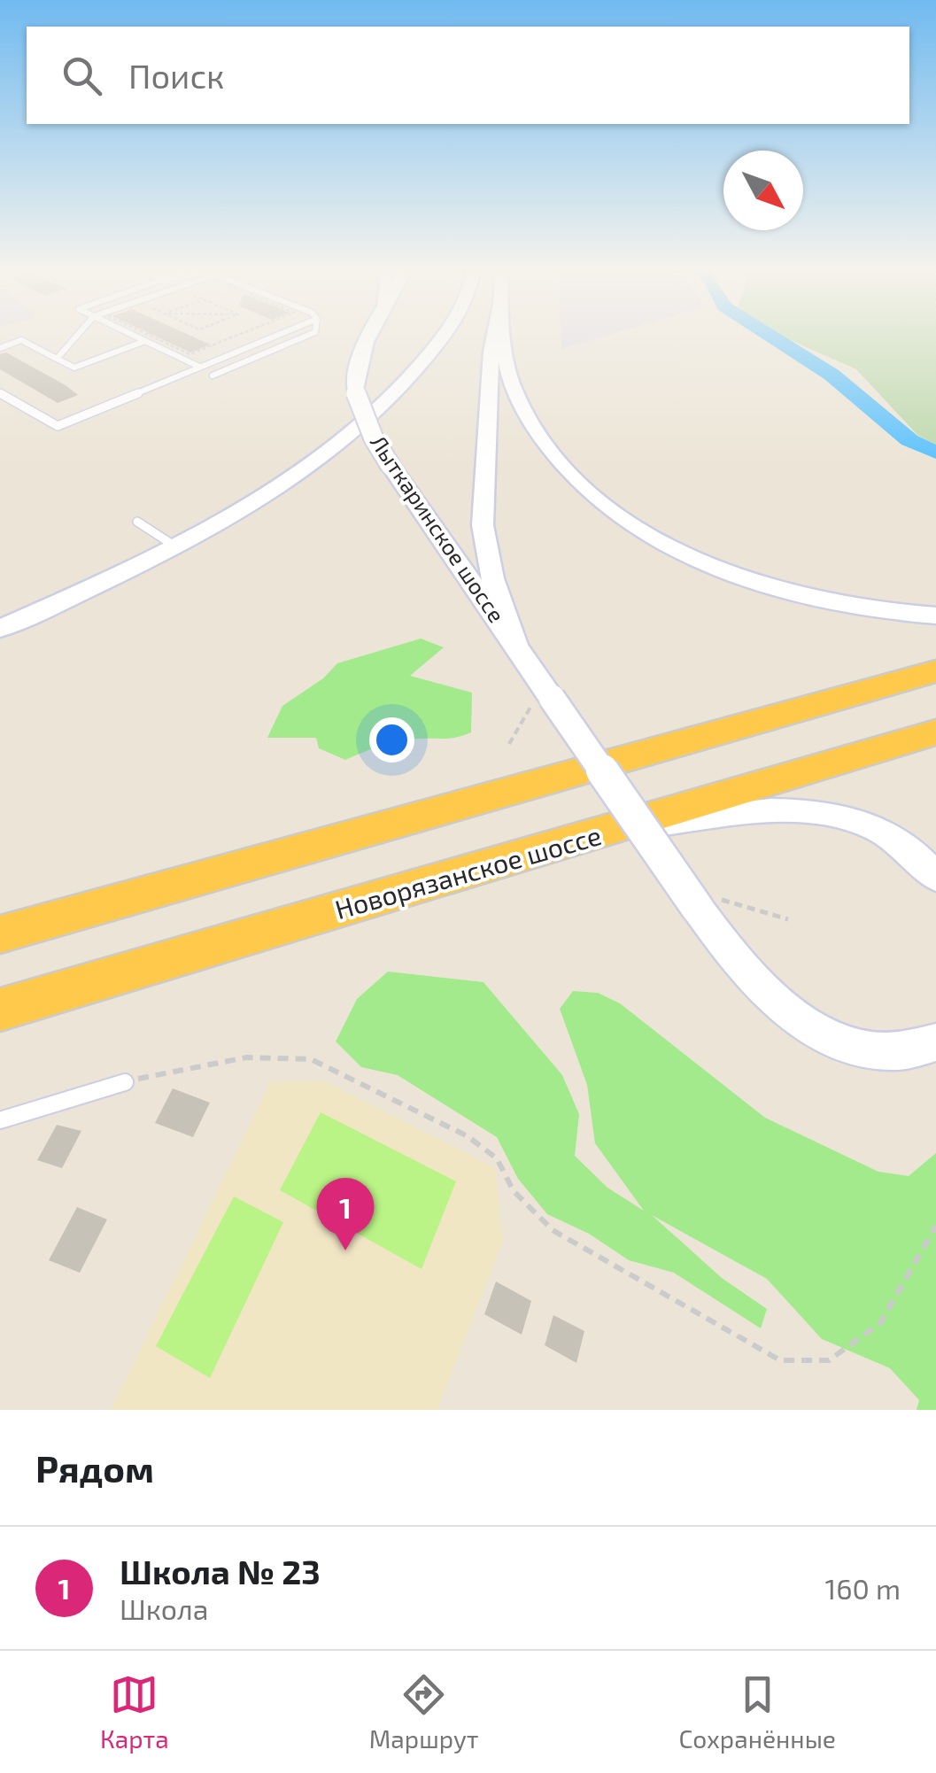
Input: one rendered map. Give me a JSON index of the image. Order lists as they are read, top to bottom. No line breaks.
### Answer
{"streets":{"highway":["Новорязанское шоссе"],"main road":["Лыткаринское шоссе"]},"north":"bottom right","page":{"search":"Поиск","pins":"1","heading":"Рядом","list":[{"mark":"1","name":"Школа № 23","note":"Школа","value":"160 m"}],"nav":["Карта","Маршрут","Сохранённые"]}}
